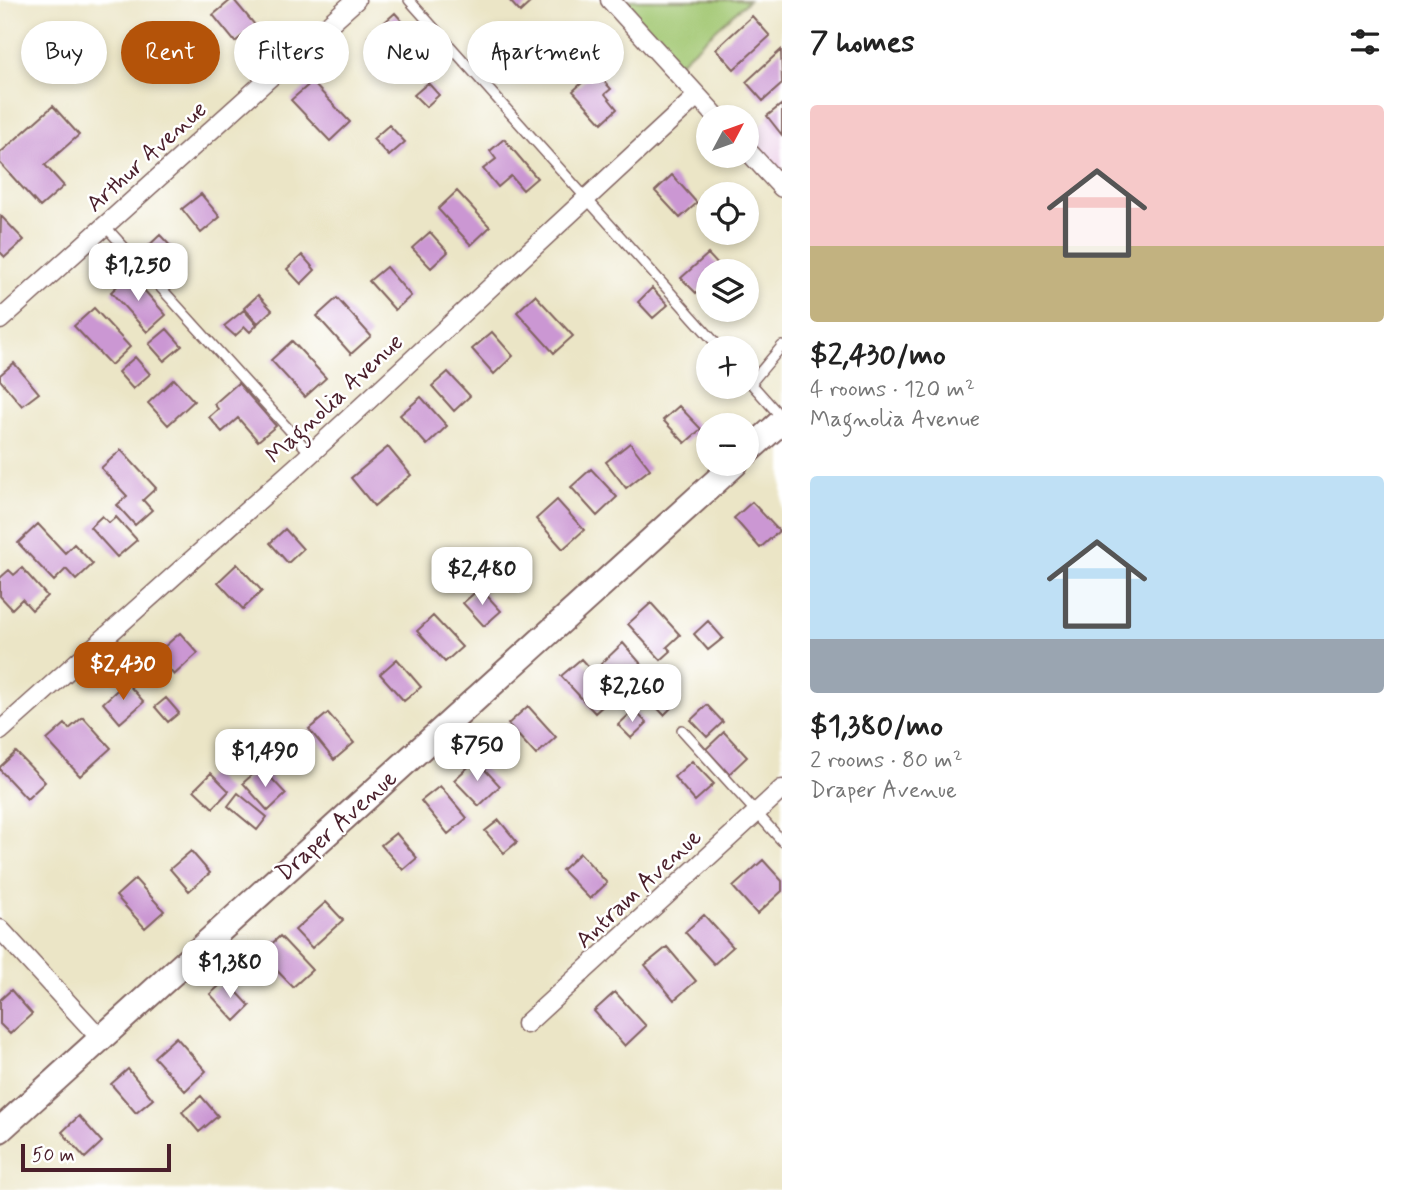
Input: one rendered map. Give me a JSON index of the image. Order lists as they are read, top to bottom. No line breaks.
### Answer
{"streets":{"street":["Arthur Avenue","Magnolia Avenue","Draper Avenue","Antram Avenue"]},"scale_bar":"50 m","north":"top right","page":{"heading":"7 homes","chip":["Buy","Rent","Filters","New","Apartment"],"list":[{"name":"$2,430/mo","note":"4 rooms · 120 m² · Magnolia Avenue"},{"name":"$1,380/mo","note":"2 rooms · 80 m² · Draper Avenue"}],"map_buttons":["+","−"],"price":["$1,250","$2,480","$2,430","$2,260","$750","$1,490","$1,380"],"scale":"50 m"}}
